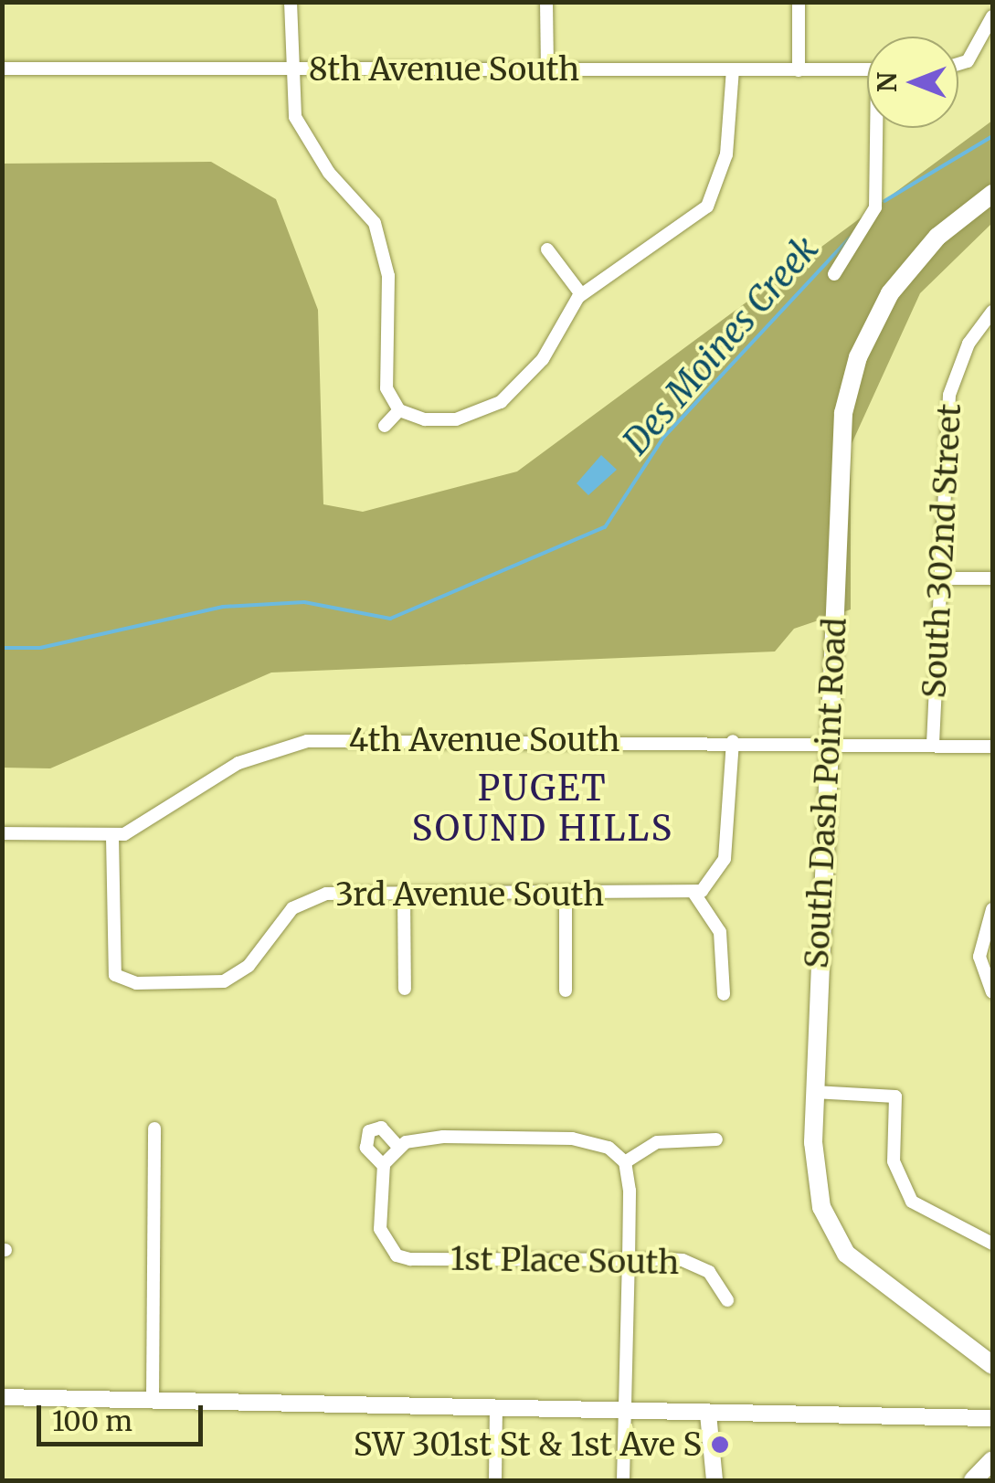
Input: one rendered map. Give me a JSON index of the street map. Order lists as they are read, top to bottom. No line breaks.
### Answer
{"streets":{"main road":["South Dash Point Road"],"street":["8th Avenue South","South 302nd Street","4th Avenue South","3rd Avenue South","1st Place South"]},"crossings":[["South 302nd Street","4th Avenue South"],["4th Avenue South","South Dash Point Road"],["4th Avenue South","3rd Avenue South"]],"districts":["PUGET SOUND HILLS"],"water":["Des Moines Creek"],"places":["SW 301st St & 1st Ave S"],"scale_bar":"100 m","north":"left"}
